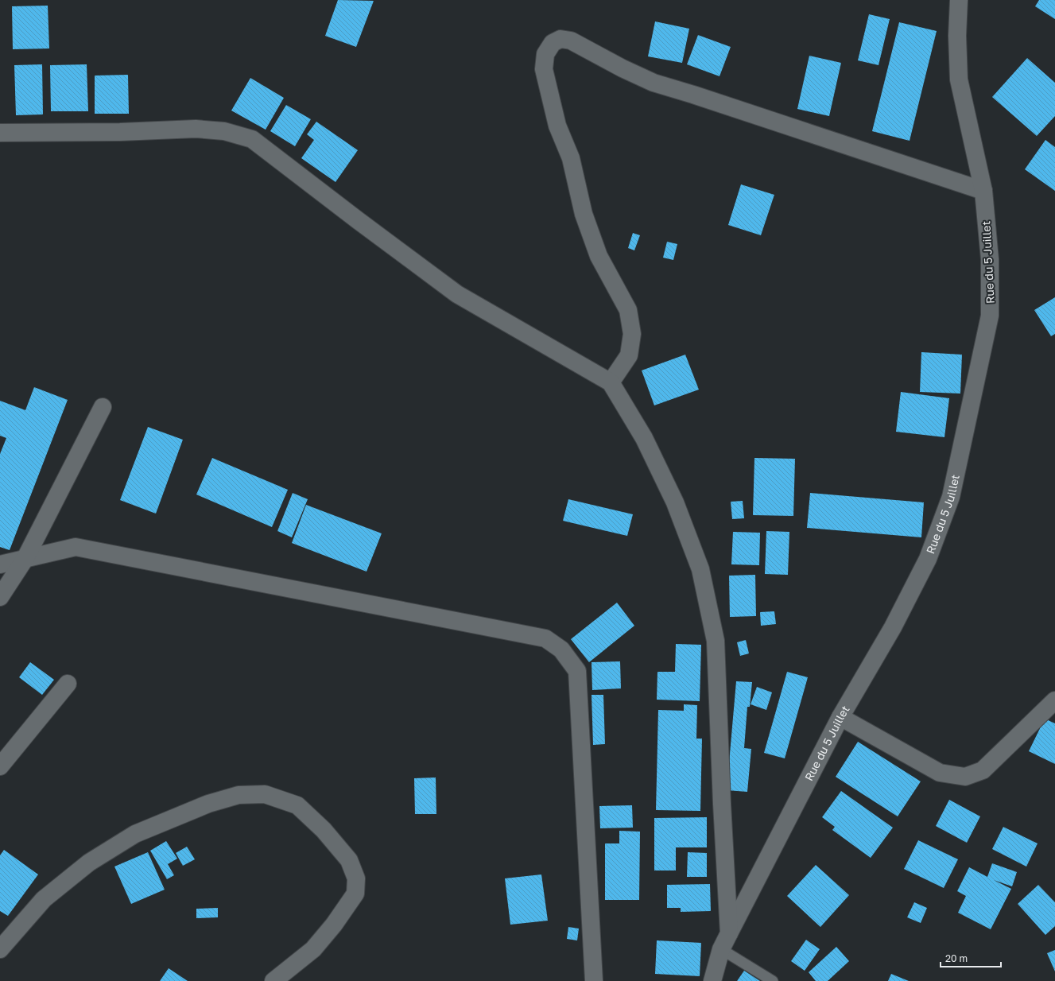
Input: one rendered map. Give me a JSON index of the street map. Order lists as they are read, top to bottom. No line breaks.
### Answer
{"streets":{"street":["Rue du 5 Juillet"]},"scale_bar":"20 m"}
